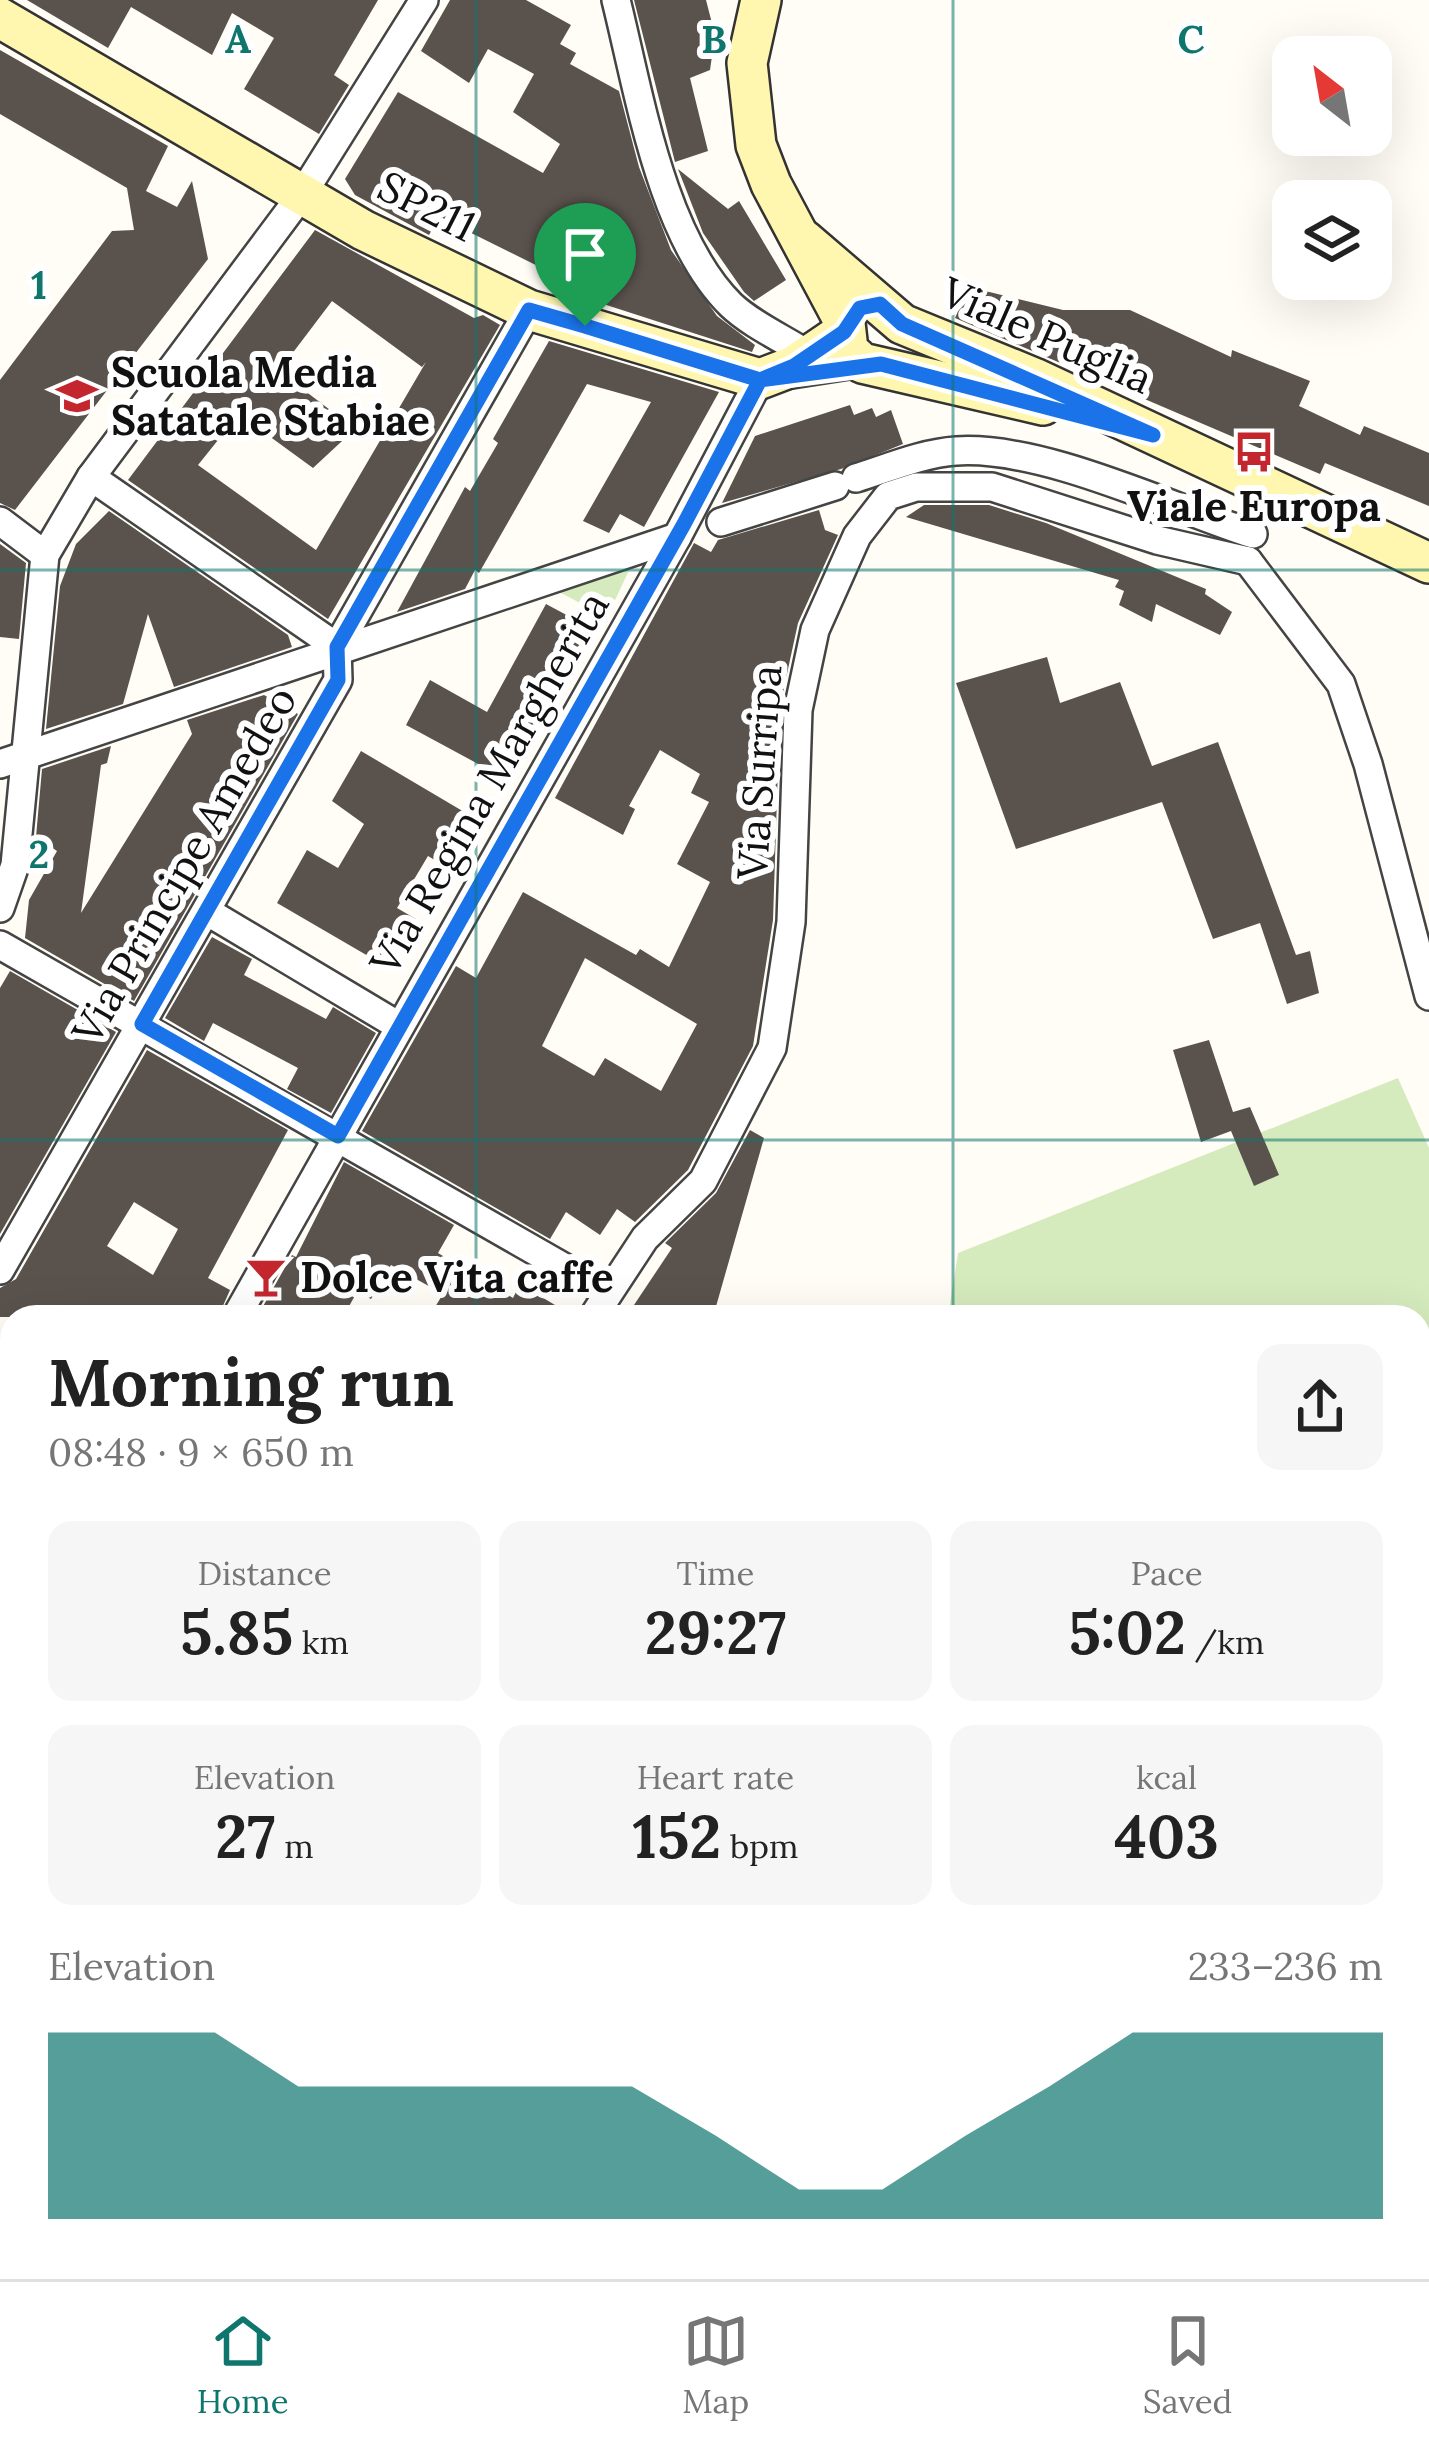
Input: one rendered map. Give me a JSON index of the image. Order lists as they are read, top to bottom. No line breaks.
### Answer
{"streets":{"street":["SP211","Viale Puglia","Via Surripa","Via Regina Margherita","Via Principe Amedeo"]},"crossings":[["SP211","Via Regina Margherita"],["SP211","Via Principe Amedeo"]],"places":{"school or university":["Scuola Media Satatale Stabiae"],"bus stop":["Viale Europa"],"bar":["Dolce Vita caffe"]},"north":"top left","page":{"heading":["Morning run","08:48 · 9 × 650 m"],"stats":[["Distance","5.85 km"],["Time","29:27"],["Pace","5:02 /km"],["Elevation","27 m"],["Heart rate","152 bpm"],["kcal","403"]],"chart":["Elevation","233–236 m"],"tabs":["Home","Map","Saved"]},"grid":{"columns":["A","B","C"],"rows":["1","2"]}}
